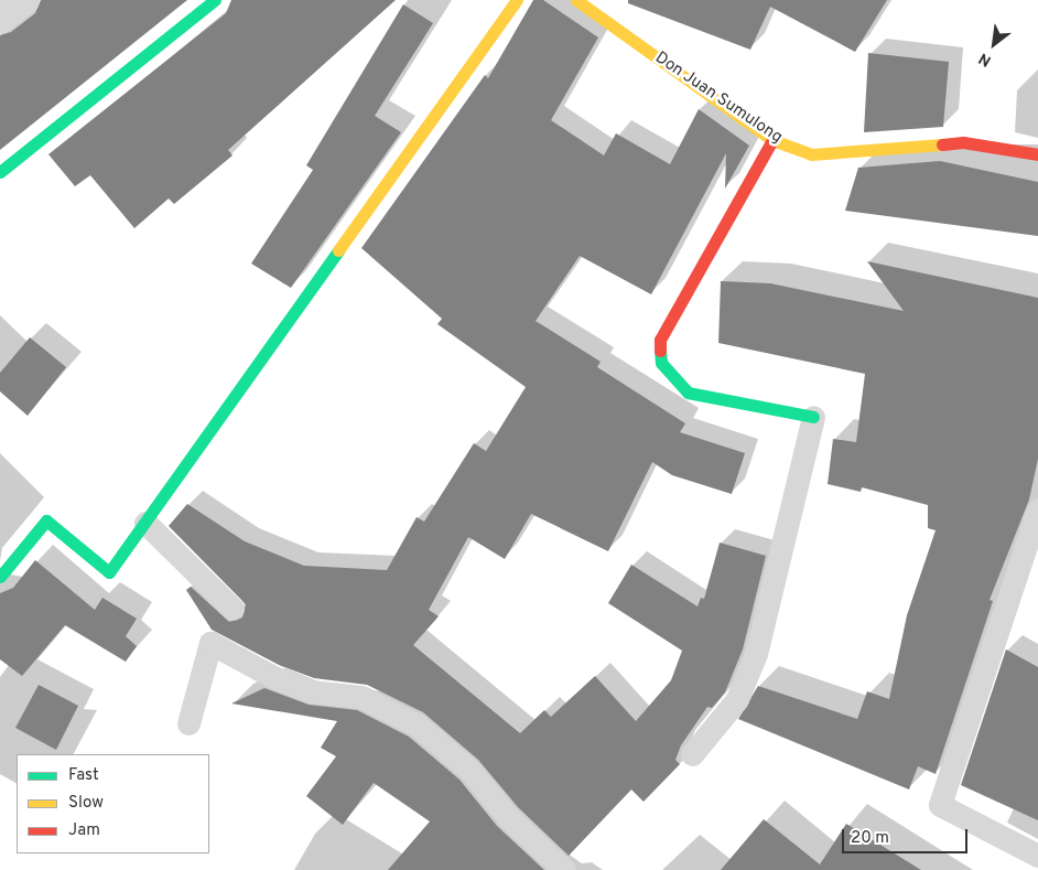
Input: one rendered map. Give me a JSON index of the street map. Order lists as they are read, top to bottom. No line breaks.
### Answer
{"streets":{"street":["Don Juan Sumulong"]},"legend":["Fast","Slow","Jam"],"scale_bar":"20 m","north":"bottom left"}
